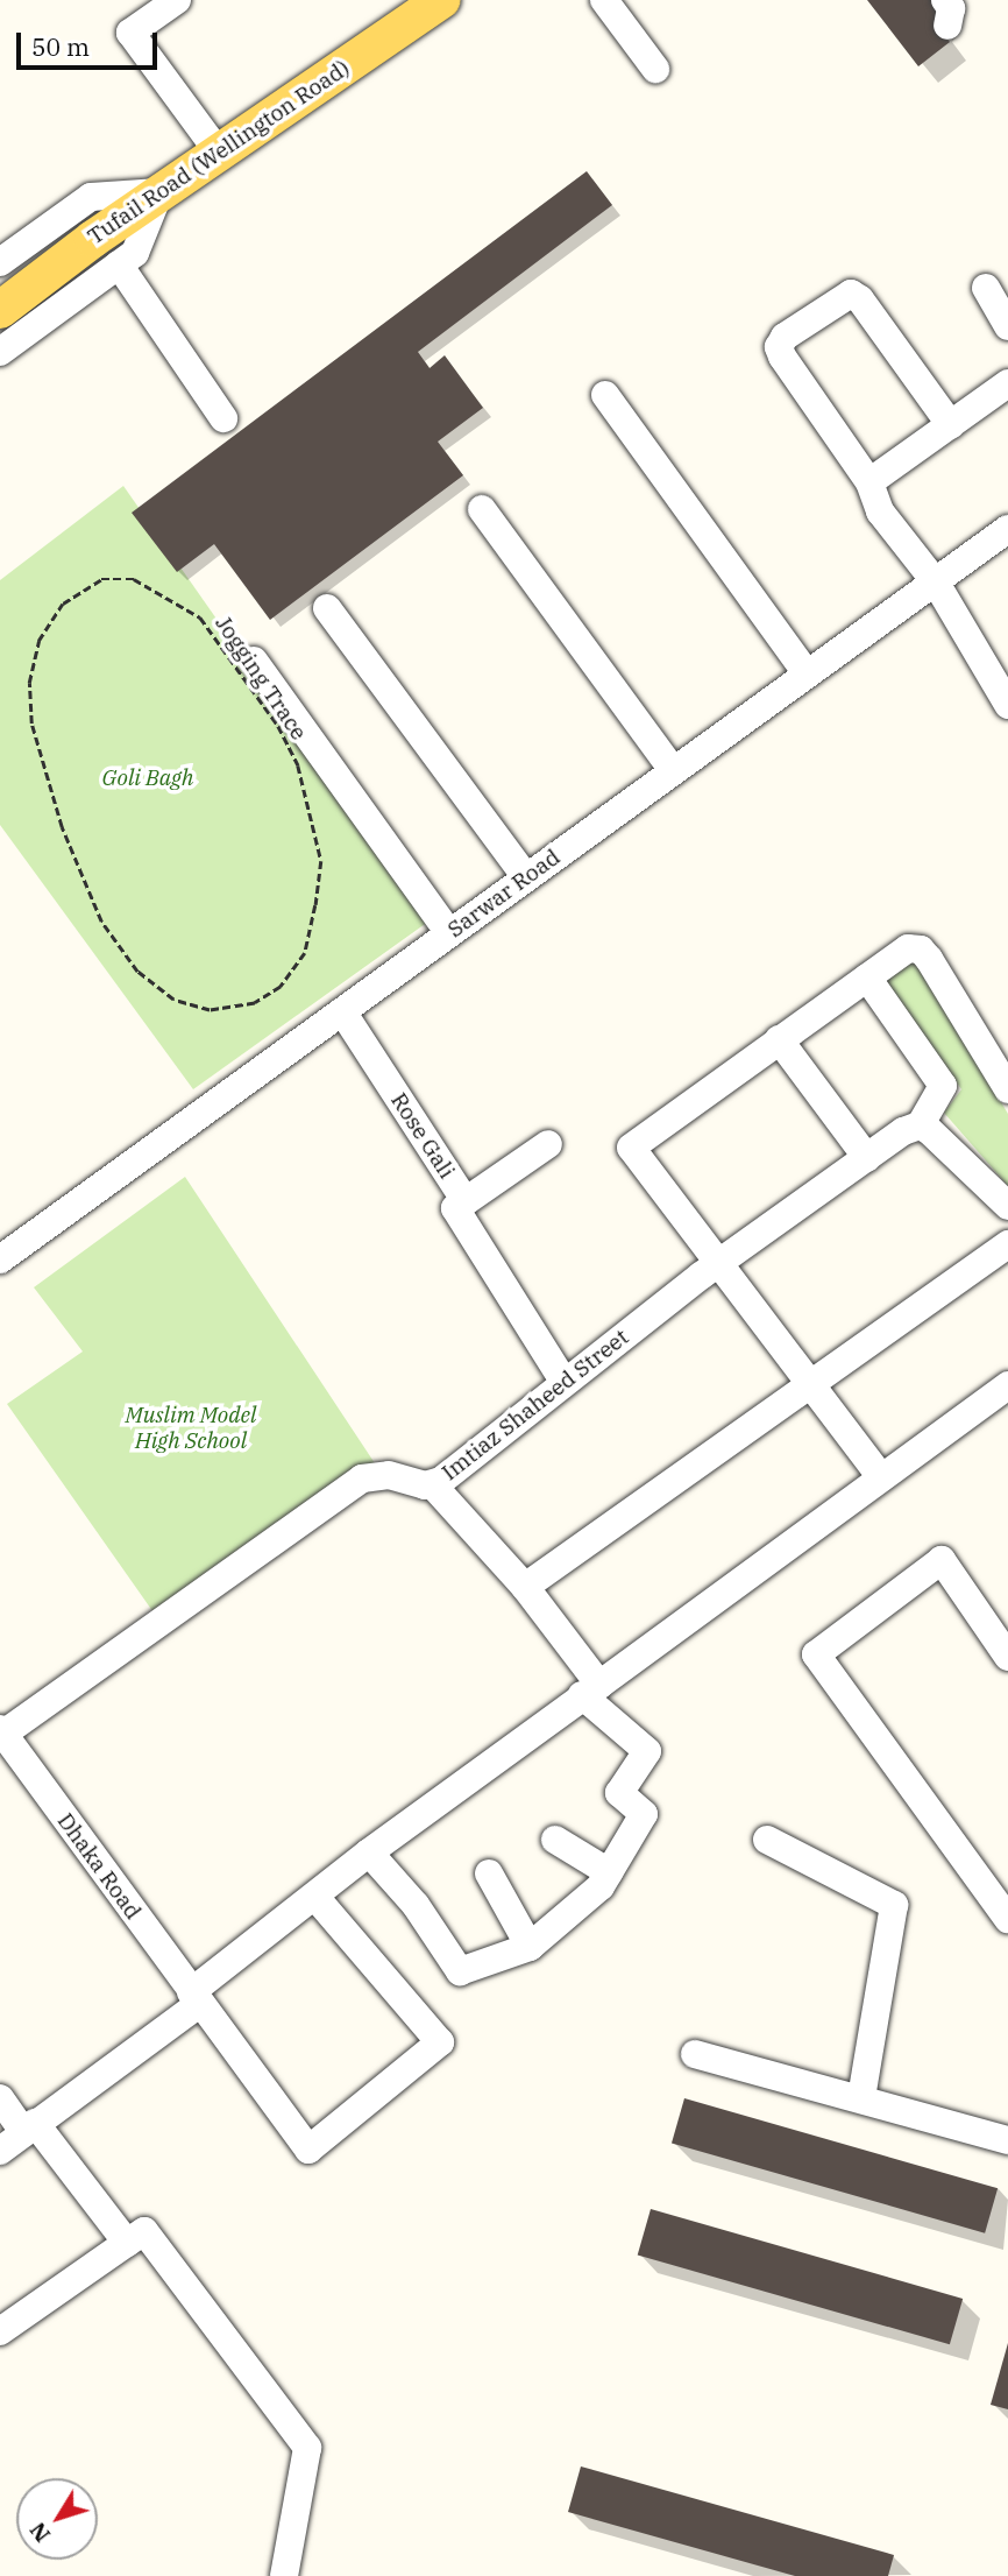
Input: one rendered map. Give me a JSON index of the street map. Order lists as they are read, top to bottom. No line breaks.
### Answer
{"streets":{"main road":["Tufail Road (Wellington Road)"],"street":["Sarwar Road","Rose Gali","Imtiaz Shaheed Street","Dhaka Road"],"path":["Jogging Trace"]},"crossings":[["Sarwar Road","Rose Gali"],["Rose Gali","Imtiaz Shaheed Street"],["Imtiaz Shaheed Street","Dhaka Road"]],"parks":["Goli Bagh","Muslim Model High School"],"scale_bar":"50 m","north":"bottom left"}
